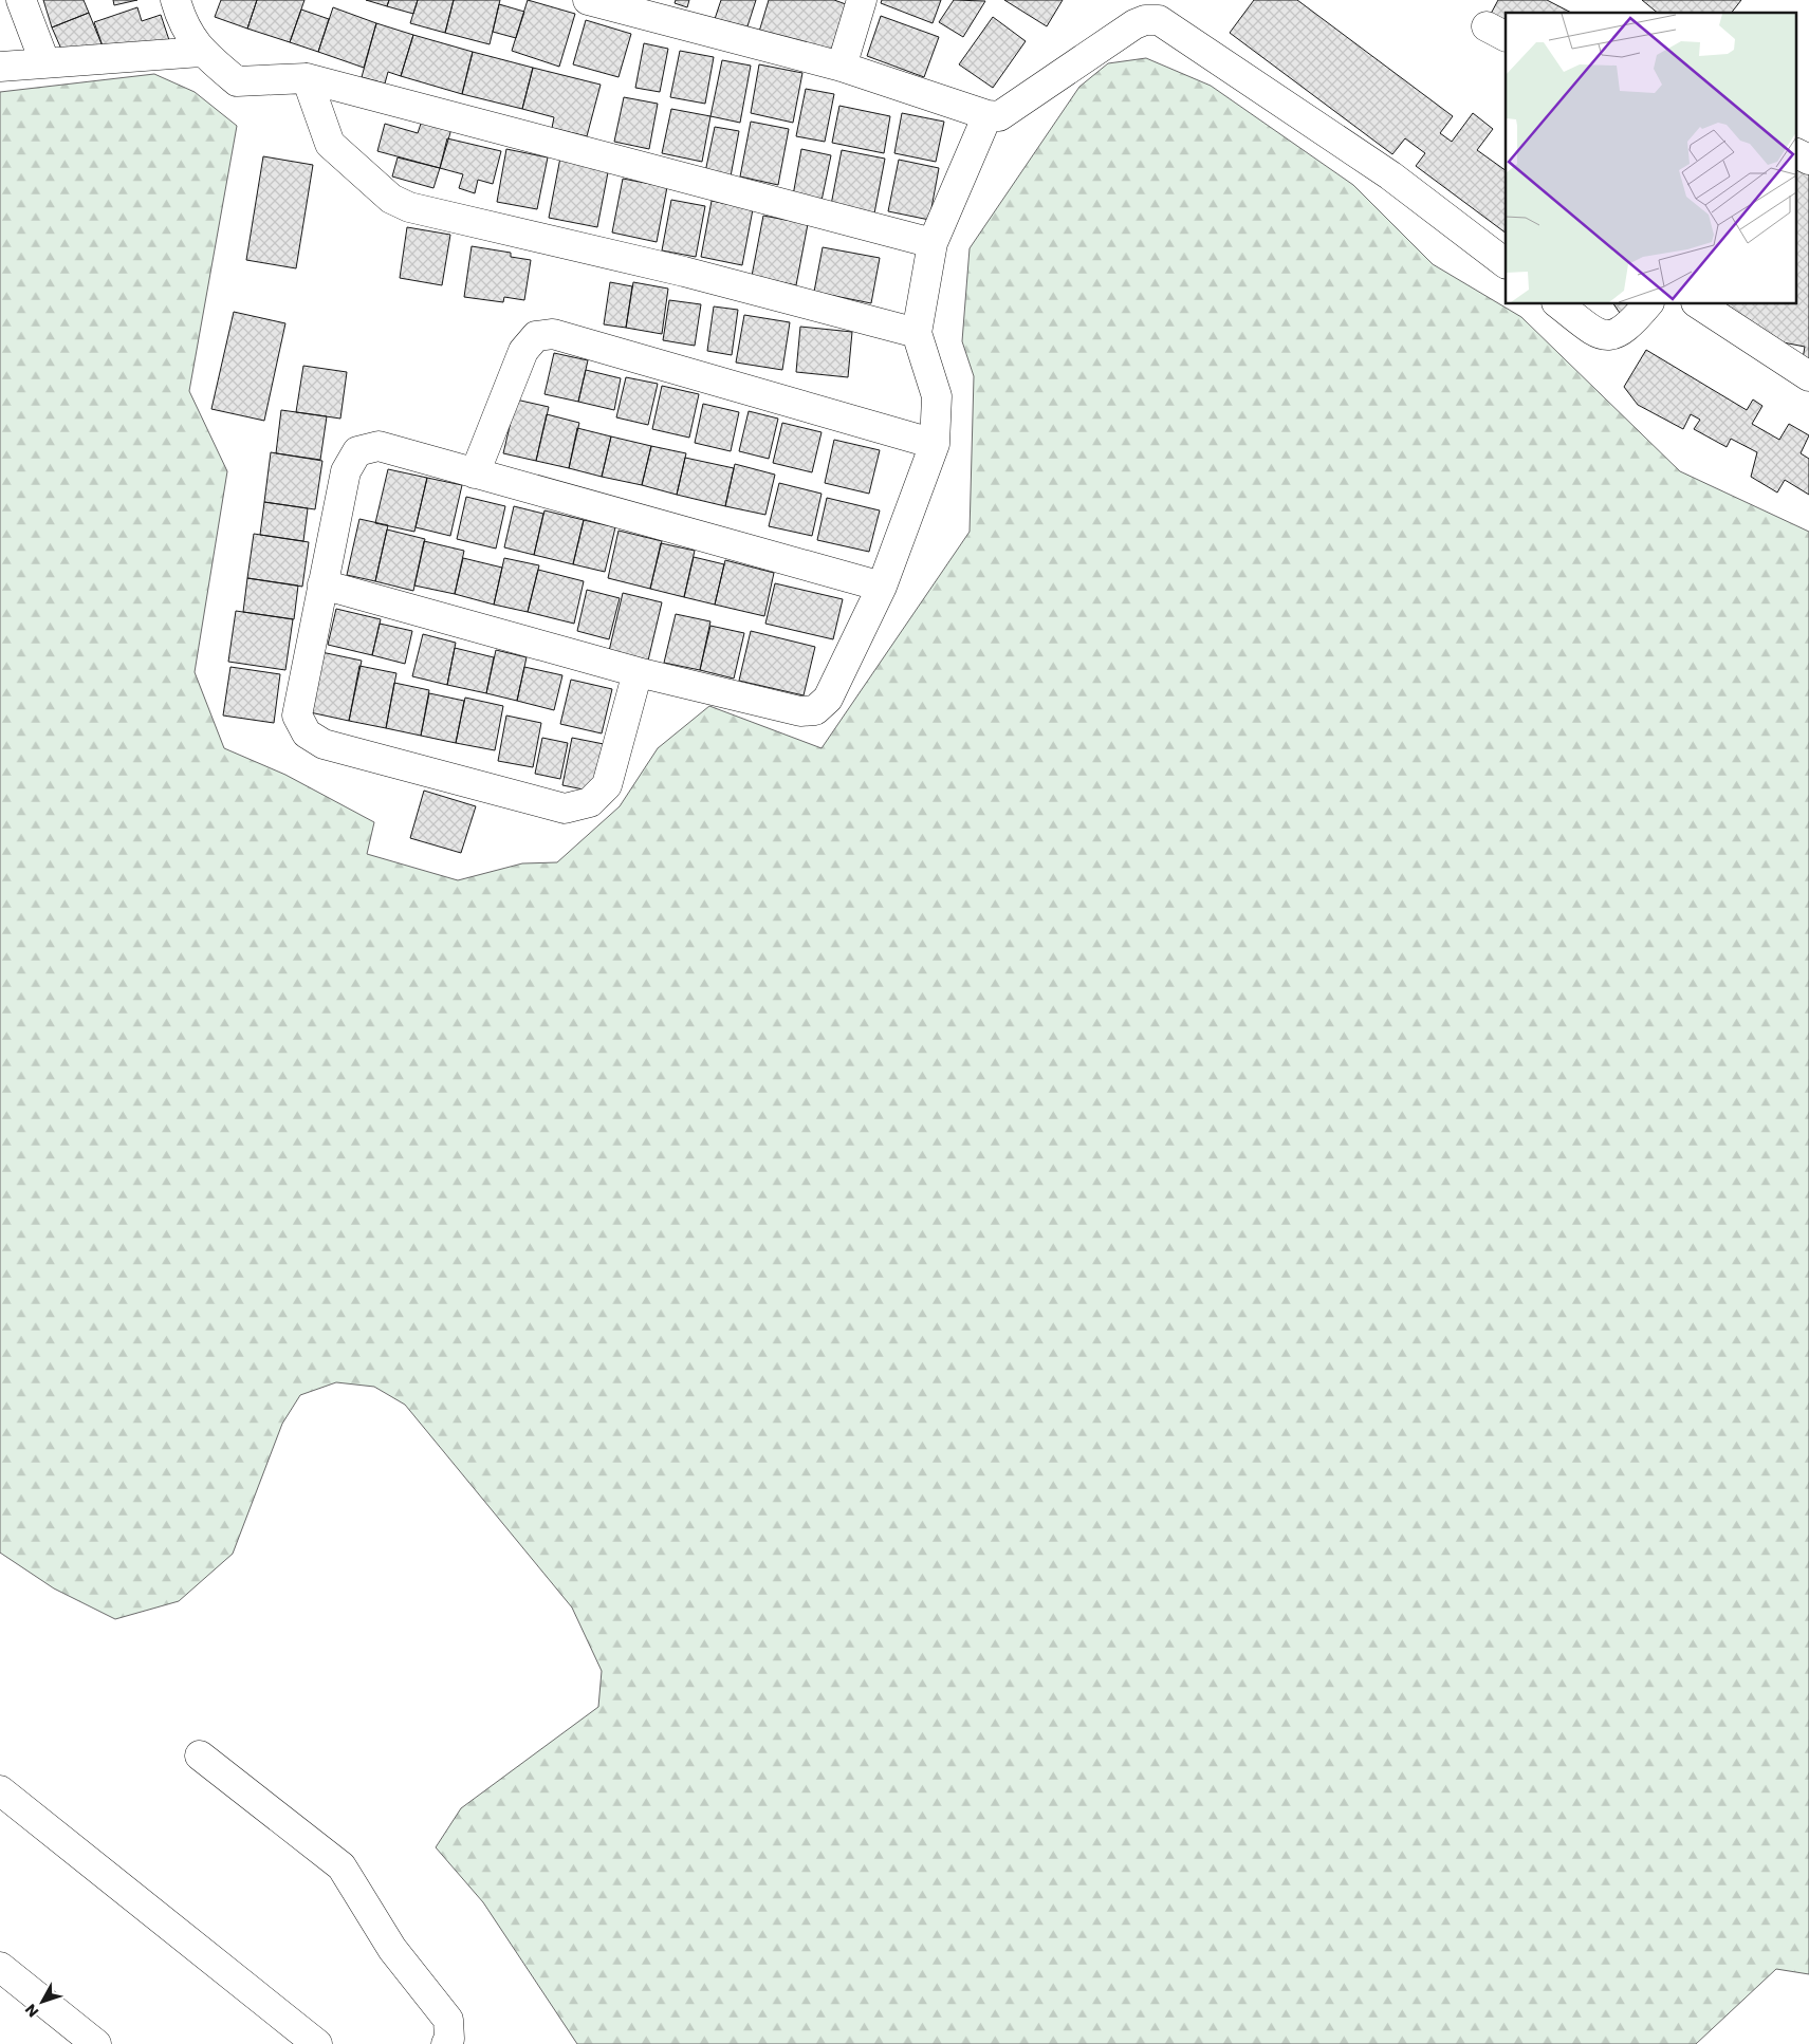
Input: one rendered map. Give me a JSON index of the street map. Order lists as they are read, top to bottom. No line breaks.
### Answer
{"north":"bottom left"}
